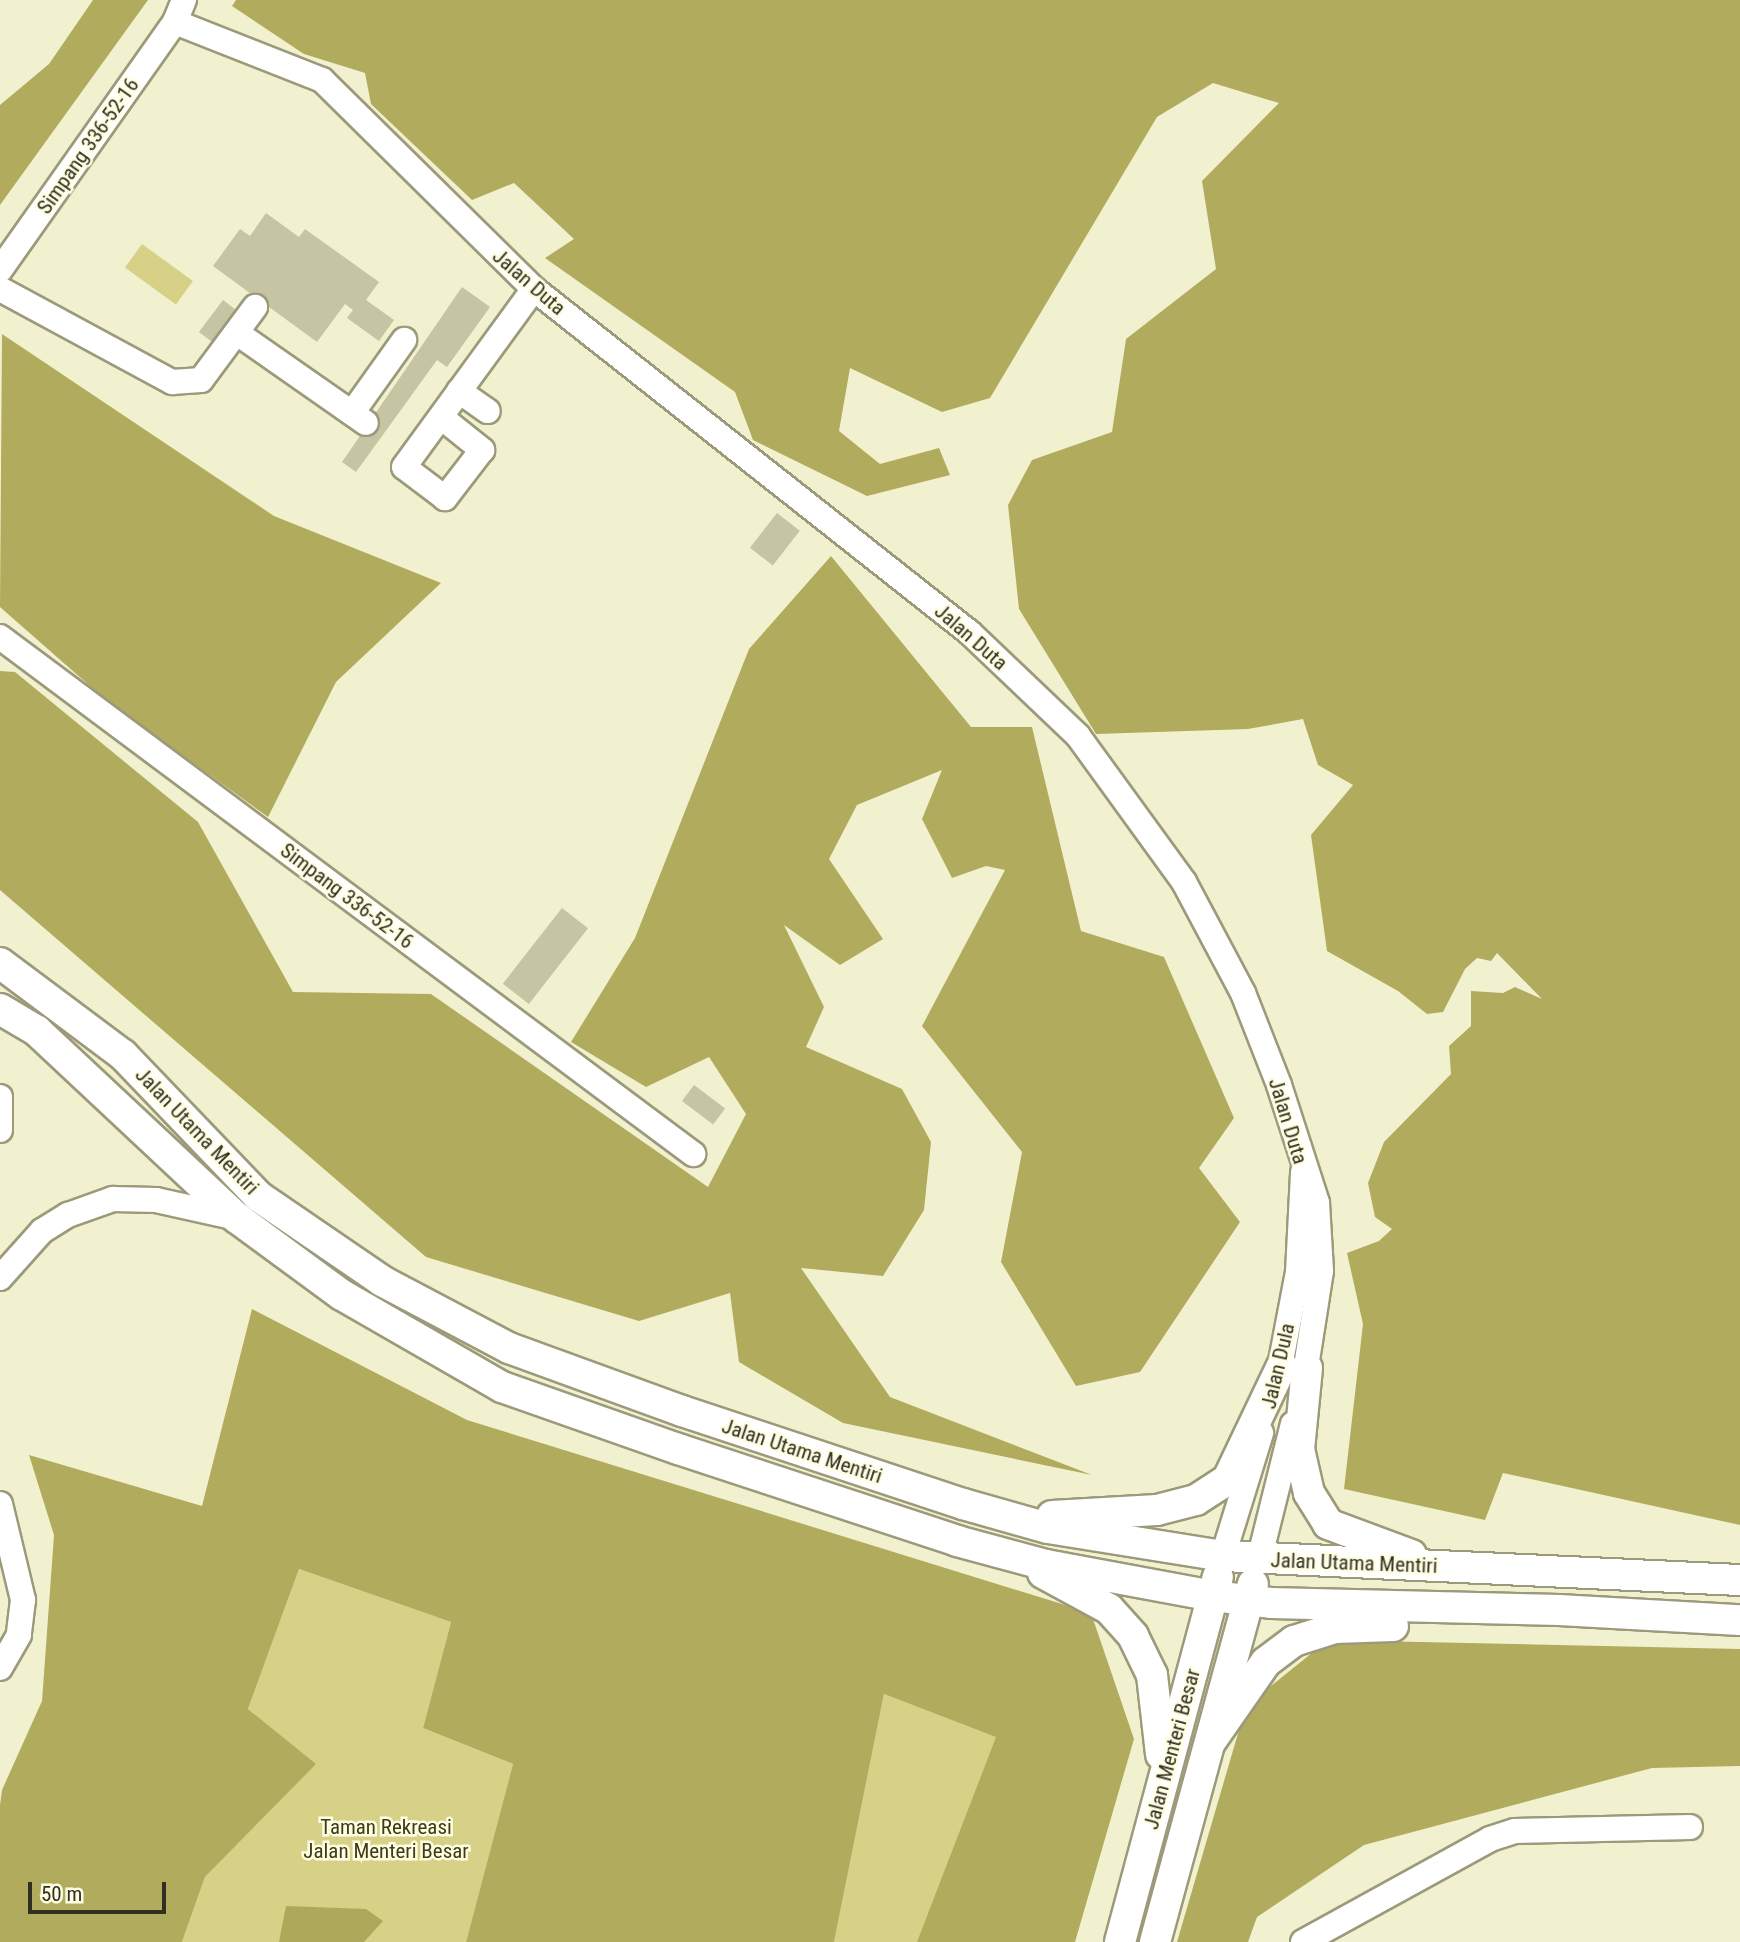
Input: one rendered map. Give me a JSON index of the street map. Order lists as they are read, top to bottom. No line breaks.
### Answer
{"streets":{"main road":["Jalan Utama Mentiri","Jalan Menteri Besar"],"street":["Simpang 336-52-16","Jalan Duta","Jalan Dula"]},"crossings":[["Simpang 336-52-16","Jalan Duta"],["Jalan Duta","Jalan Dula"],["Jalan Utama Mentiri","Jalan Dula"],["Jalan Utama Mentiri","Jalan Menteri Besar"],["Jalan Dula","Jalan Menteri Besar"]],"parks":["Taman Rekreasi Jalan Menteri Besar"],"scale_bar":"50 m"}
